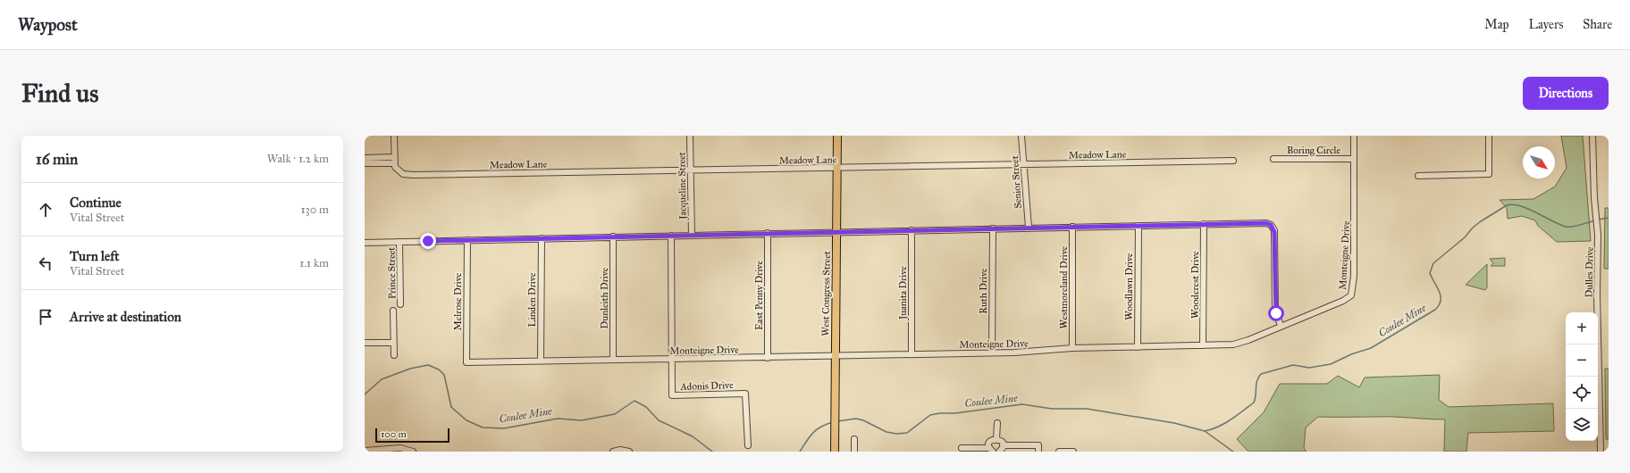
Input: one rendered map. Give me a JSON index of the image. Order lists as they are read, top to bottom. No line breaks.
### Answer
{"streets":{"main road":["West Congress Street"],"street":["Boring Circle","Meadow Lane","Senior Street","Jacqueline Street","Monteigne Drive","Dulles Drive","Prince Street","Woodcrest Drive","Woodlawn Drive","Westmoreland Drive","Ruth Drive","Juanita Drive","East Penny Drive","Dunleith Drive","Linden Drive","Melrose Drive","Adonis Drive"]},"crossings":[["Boring Circle","Monteigne Drive"],["Meadow Lane","Senior Street"],["Meadow Lane","Jacqueline Street"],["Meadow Lane","West Congress Street"],["Monteigne Drive","Woodcrest Drive"],["Monteigne Drive","Woodlawn Drive"],["Monteigne Drive","Westmoreland Drive"],["Monteigne Drive","Ruth Drive"],["Monteigne Drive","Juanita Drive"],["Monteigne Drive","West Congress Street"],["Monteigne Drive","East Penny Drive"],["Monteigne Drive","Dunleith Drive"],["Monteigne Drive","Linden Drive"],["Monteigne Drive","Melrose Drive"],["Monteigne Drive","Adonis Drive"]],"water":["Coulee Mine"],"scale_bar":"100 m","north":"bottom right","page":{"header":"Waypost","nav":["Map","Layers","Share"],"buttons":"Directions","title":"Find us","heading":["16 min","Walk · 1.2 km"],"list":[["Continue","Vital Street","130 m"],["Turn left","Vital Street","1.1 km"],"Arrive at destination"],"map_buttons":["+","−"],"scale":"100 m"}}
